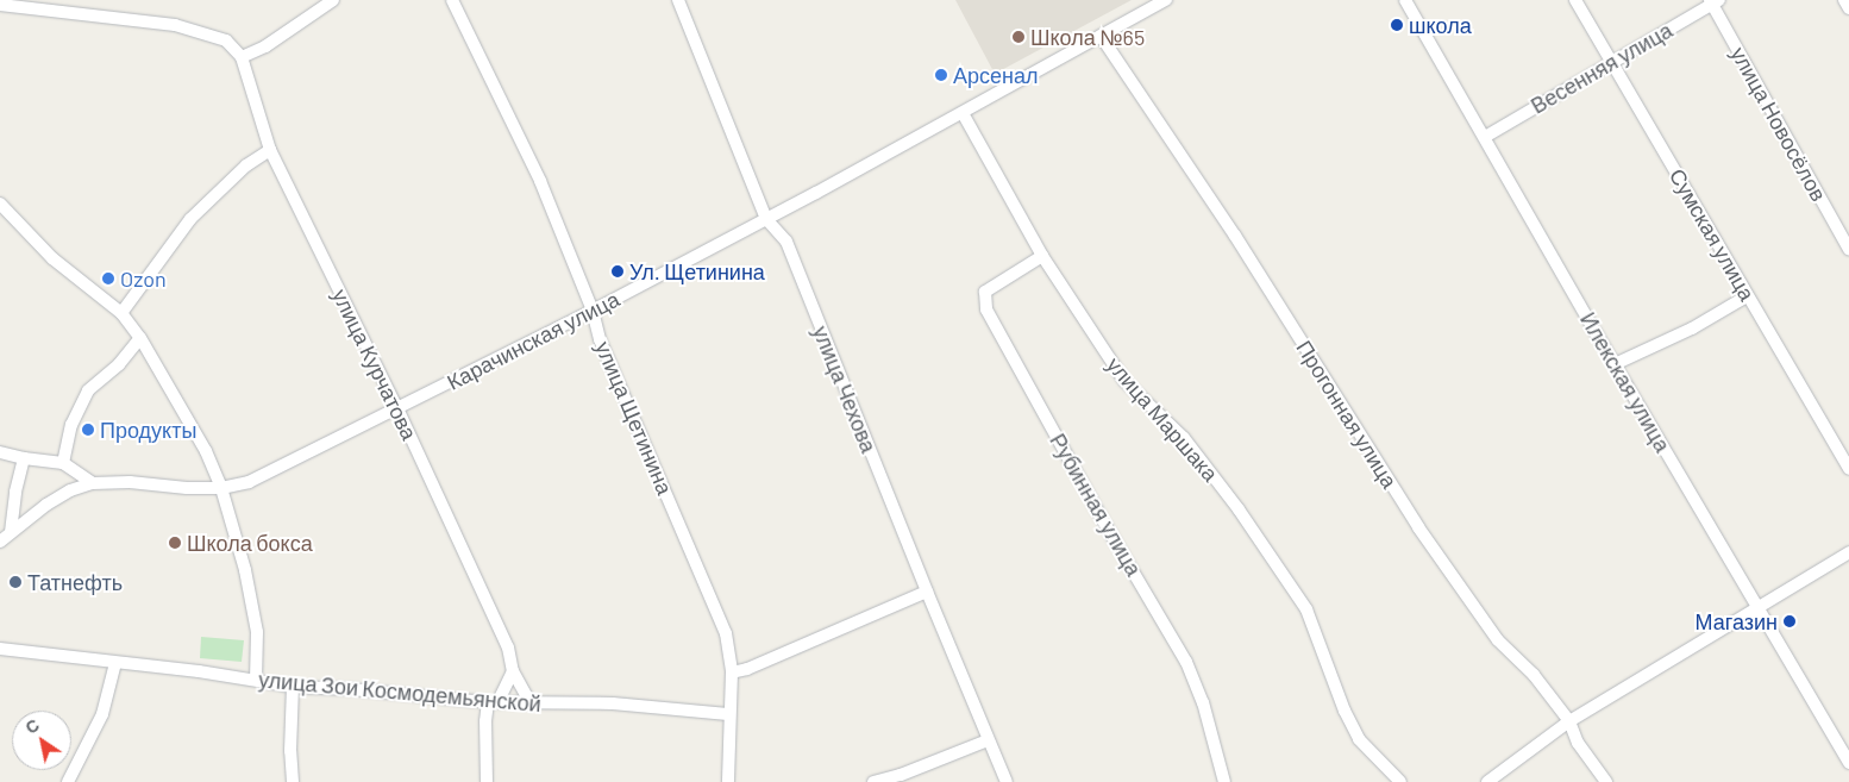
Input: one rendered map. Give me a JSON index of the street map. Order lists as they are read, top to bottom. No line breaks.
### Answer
{"streets":{"street":["Весенняя улица","улица Новосёлов","Сумская улица","Карачинская улица","улица Курчатова","Илекская улица","улица Чехова","Прогонная улица","улица Щетинина","улица Маршака","Рубинная улица","улица Зои Космодемьянской"]},"crossings":[["Весенняя улица","улица Новосёлов"],["Весенняя улица","Сумская улица"],["Весенняя улица","Илекская улица"],["Карачинская улица","улица Курчатова"],["Карачинская улица","улица Чехова"],["Карачинская улица","Прогонная улица"],["Карачинская улица","улица Щетинина"],["Карачинская улица","улица Маршака"],["улица Курчатова","улица Зои Космодемьянской"],["улица Щетинина","улица Зои Космодемьянской"],["улица Маршака","Рубинная улица"]],"places":["школа","Школа №65","Арсенал","Ул. Щетинина","Ozon","Продукты","Школа бокса","Татнефть","Магазин"],"north":"top left"}
